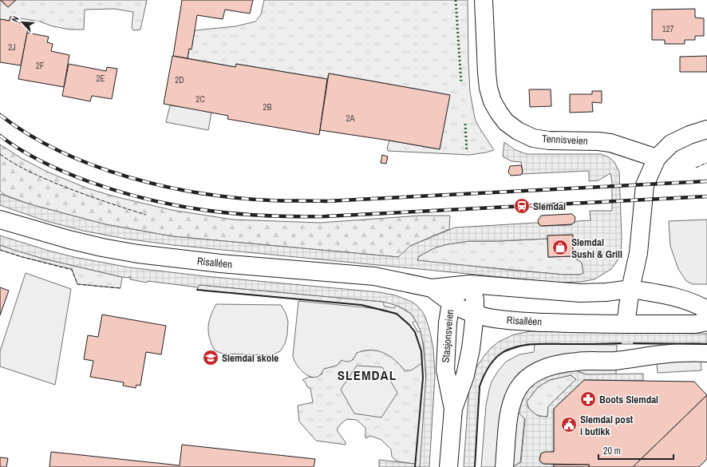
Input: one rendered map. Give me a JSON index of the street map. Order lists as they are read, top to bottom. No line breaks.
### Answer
{"streets":{"main road":["Tennisveien","Risalléen","Stasjonsveien"]},"crossings":[["Risalléen","Stasjonsveien"]],"districts":["SLEMDAL"],"places":{"station":["Slemdal"],"shop":["Slemdal Sushi & Grill"],"school or university":["Slemdal skole"],"pharmacy":["Boots Slemdal"],"public building":["Slemdal post i butikk"]},"house_numbers":["127","2J","2F","2E","2D","2C","2B","2A"],"scale_bar":"20 m","north":"top left"}
